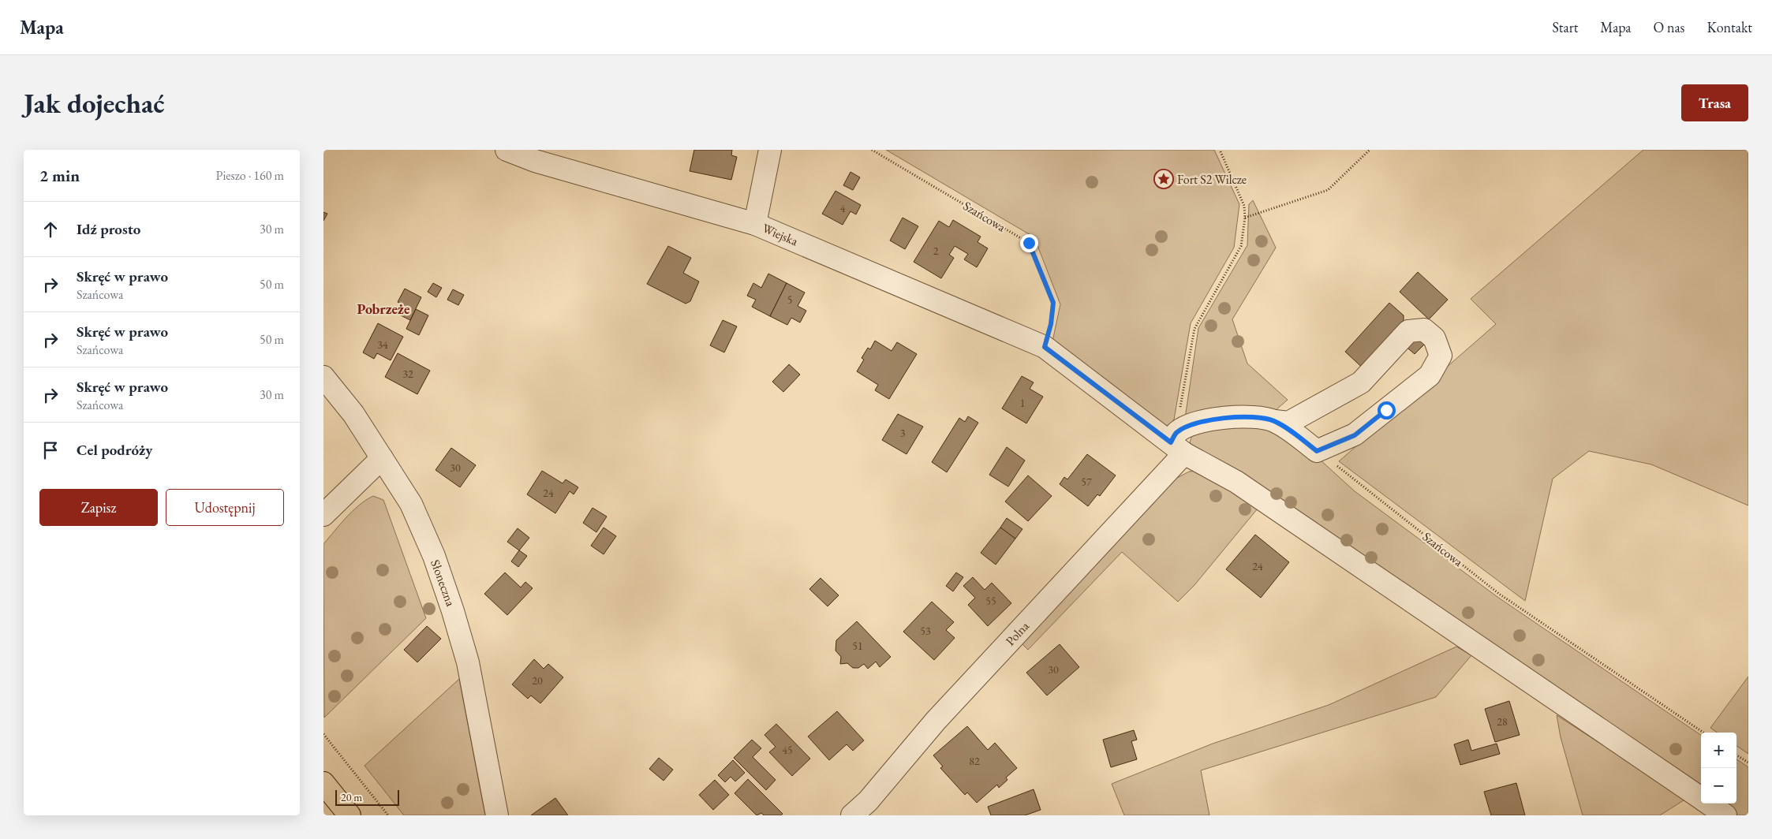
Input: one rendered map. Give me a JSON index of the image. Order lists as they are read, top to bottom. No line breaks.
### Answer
{"streets":{"street":["Wiejska","Słoneczna","Polna"],"path":["Szańcowa"]},"crossings":[["Szańcowa","Wiejska"]],"districts":["Pobrzeże"],"places":{"place":["Fort S2 Wilcze"]},"house_numbers":["4","2","5","34","32","1","3","30","57","24","24","55","53","51","30","20","28","45","82"],"scale_bar":"20 m","page":{"header":"Mapa","nav":["Start","Mapa","O nas","Kontakt"],"buttons":["Trasa",["Zapisz","Udostępnij"]],"title":"Jak dojechać","heading":["2 min","Pieszo · 160 m"],"list":[["Idź prosto","30 m"],["Skręć w prawo","Szańcowa","50 m"],["Skręć w prawo","Szańcowa","50 m"],["Skręć w prawo","Szańcowa","30 m"],"Cel podróży"],"map_buttons":["+","−"],"scale":"20 m"}}
